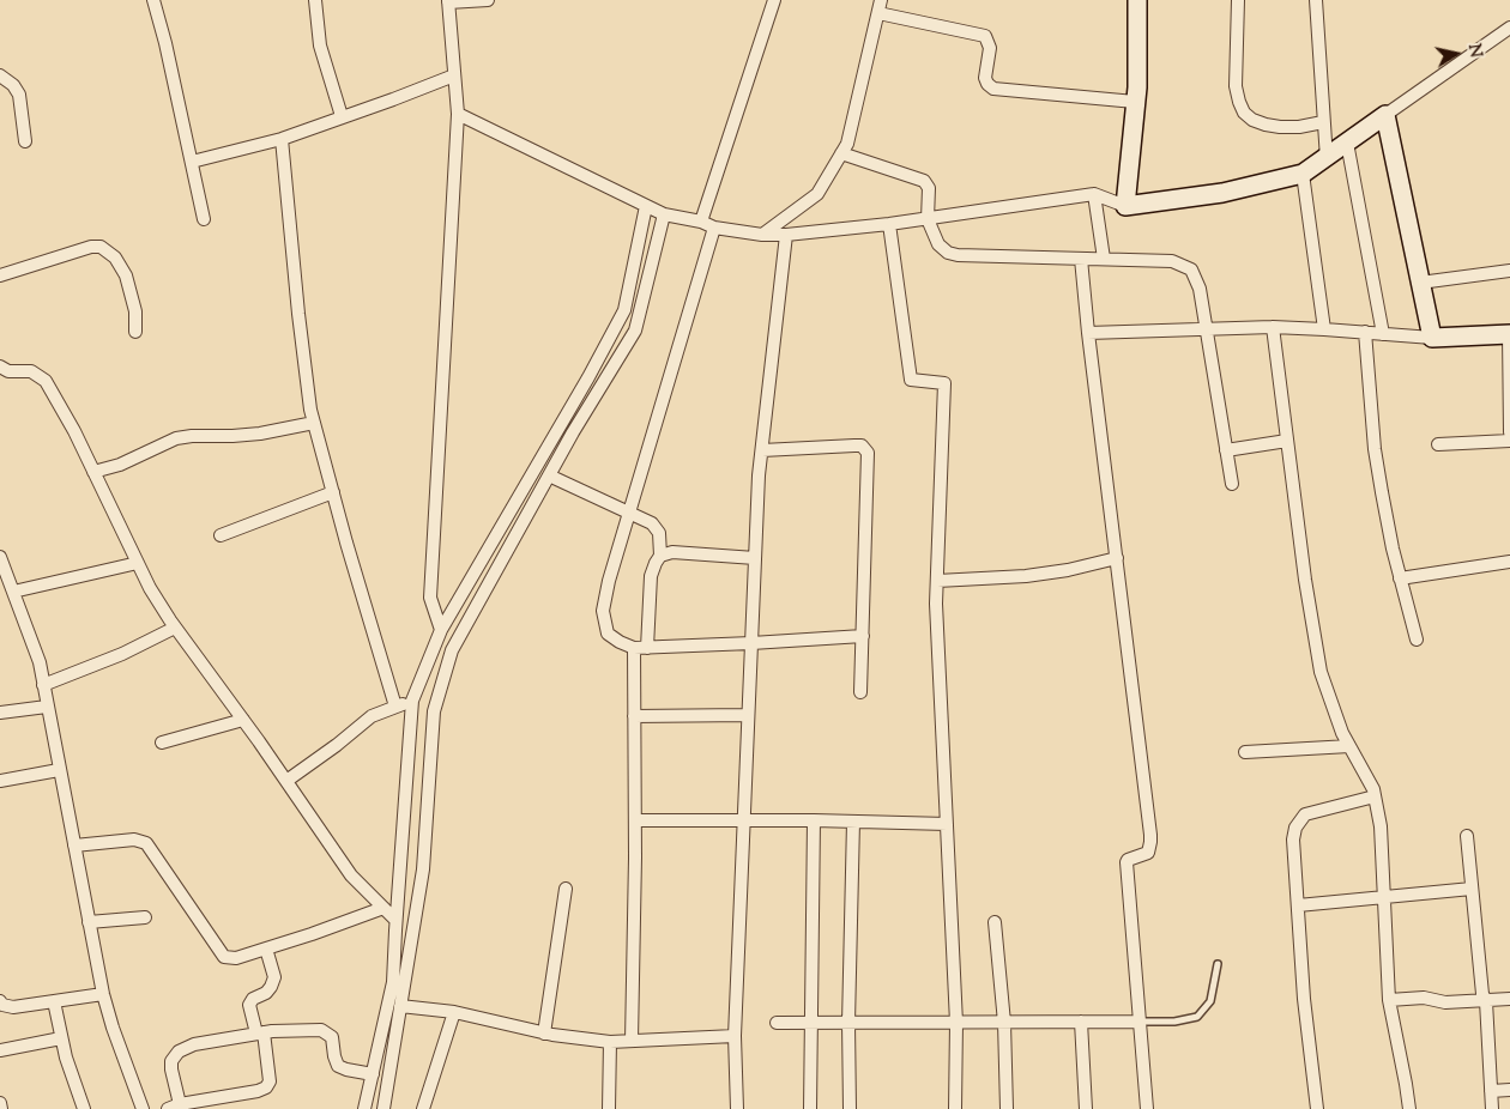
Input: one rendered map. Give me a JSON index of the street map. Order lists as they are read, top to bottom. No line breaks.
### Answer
{"north":"right"}
